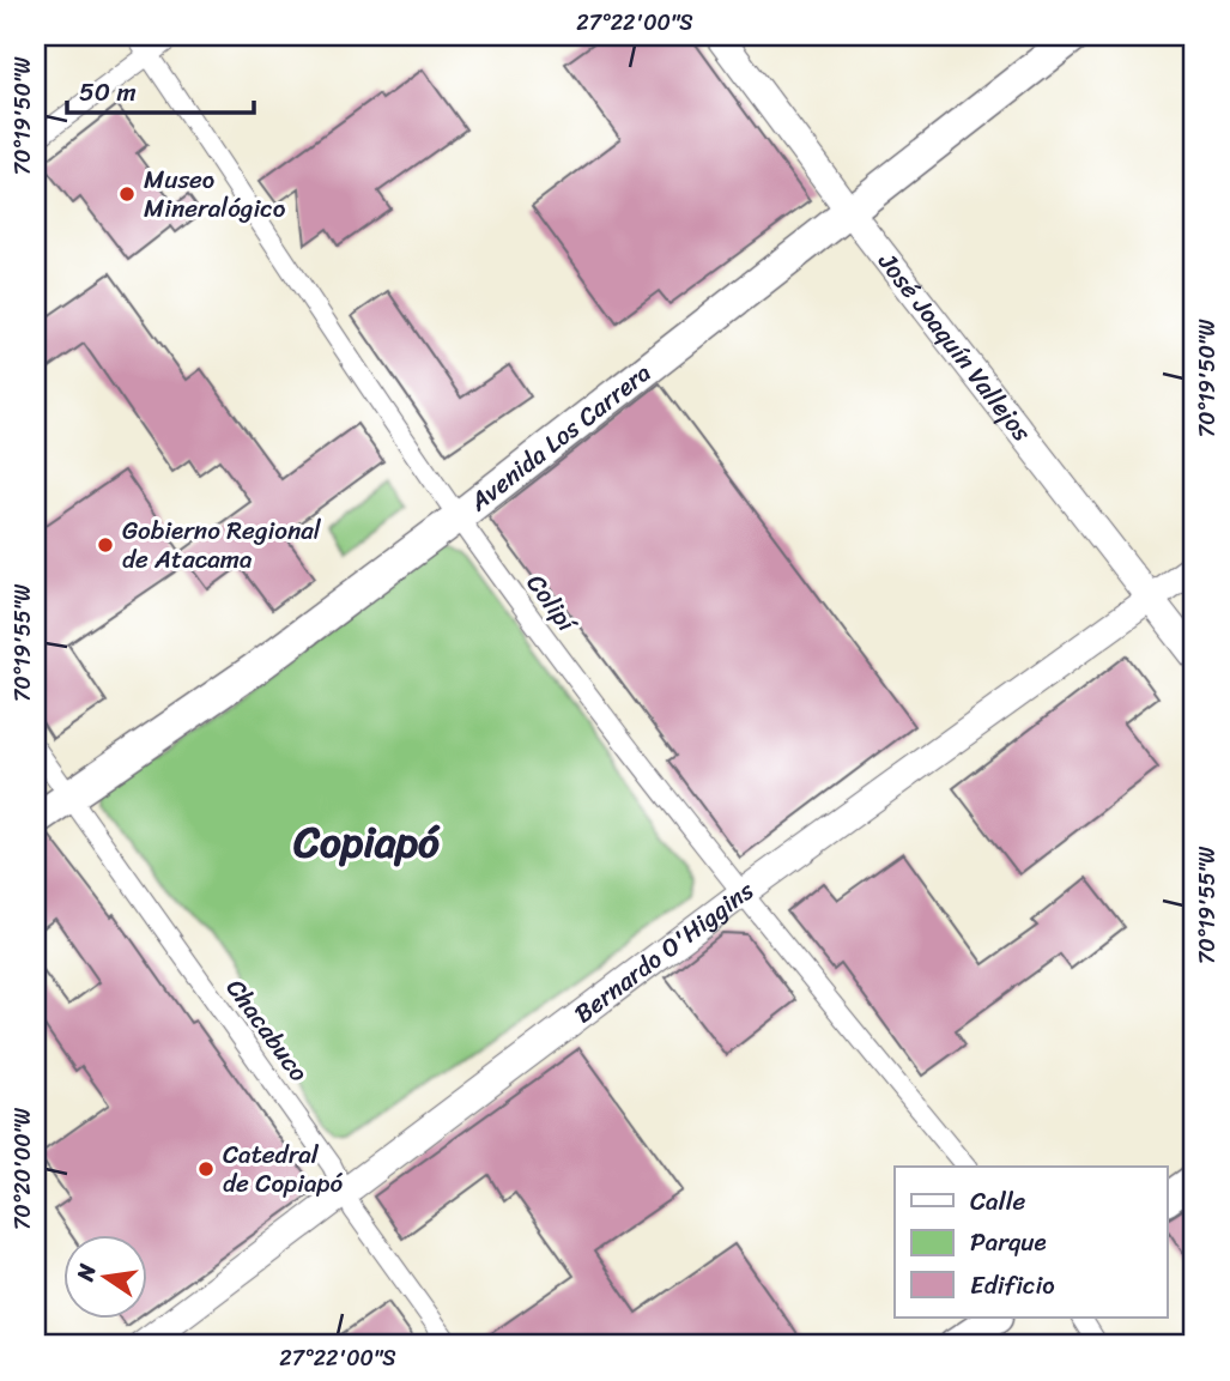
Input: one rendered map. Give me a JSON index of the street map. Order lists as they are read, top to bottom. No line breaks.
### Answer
{"streets":{"main road":["José Joaquín Vallejos","Avenida Los Carrera","Bernardo O'Higgins"],"street":["Colipí","Chacabuco"]},"crossings":[["José Joaquín Vallejos","Avenida Los Carrera"],["José Joaquín Vallejos","Bernardo O'Higgins"],["Avenida Los Carrera","Colipí"],["Avenida Los Carrera","Chacabuco"],["Colipí","Bernardo O'Higgins"],["Bernardo O'Higgins","Chacabuco"]],"districts":["Copiapó"],"places":["Museo Mineralógico","Gobierno Regional de Atacama","Catedral de Copiapó"],"legend":["Calle","Parque","Edificio"],"scale_bar":"50 m","north":"left","coordinates":["27°22'00\"S","70°19'50\"W","70°19'55\"W","70°20'00\"W"]}
